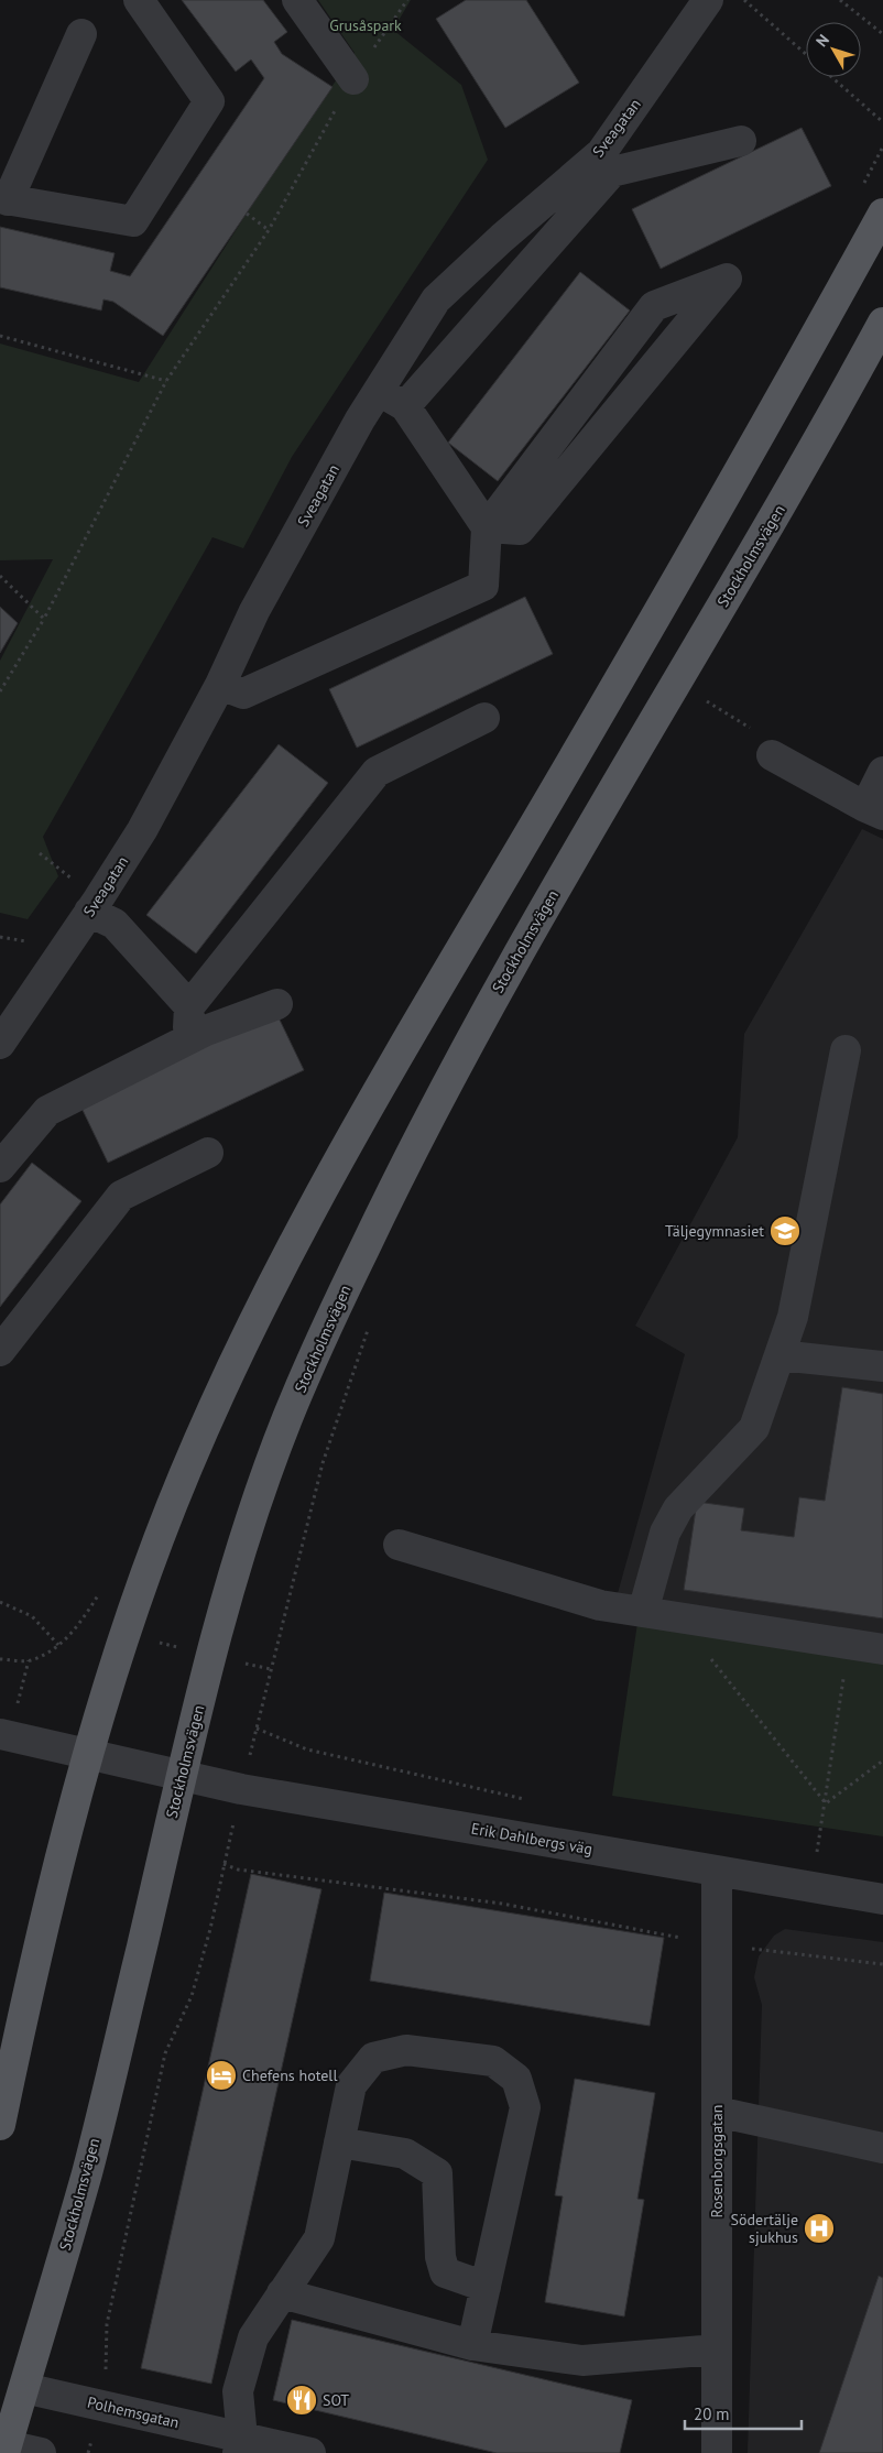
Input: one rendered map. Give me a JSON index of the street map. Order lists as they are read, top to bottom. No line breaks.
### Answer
{"streets":{"main road":["Stockholmsvägen"],"street":["Sveagatan","Erik Dahlbergs väg","Rosenborgsgatan","Polhemsgatan"]},"crossings":[["Stockholmsvägen","Erik Dahlbergs väg"],["Stockholmsvägen","Polhemsgatan"],["Erik Dahlbergs väg","Rosenborgsgatan"]],"parks":["Grusåspark"],"places":{"school or university":["Täljegymnasiet"],"hotel":["Chefens hotell"],"hospital":["Södertälje sjukhus"],"restaurant":["SOT"]},"scale_bar":"20 m","north":"top left"}
